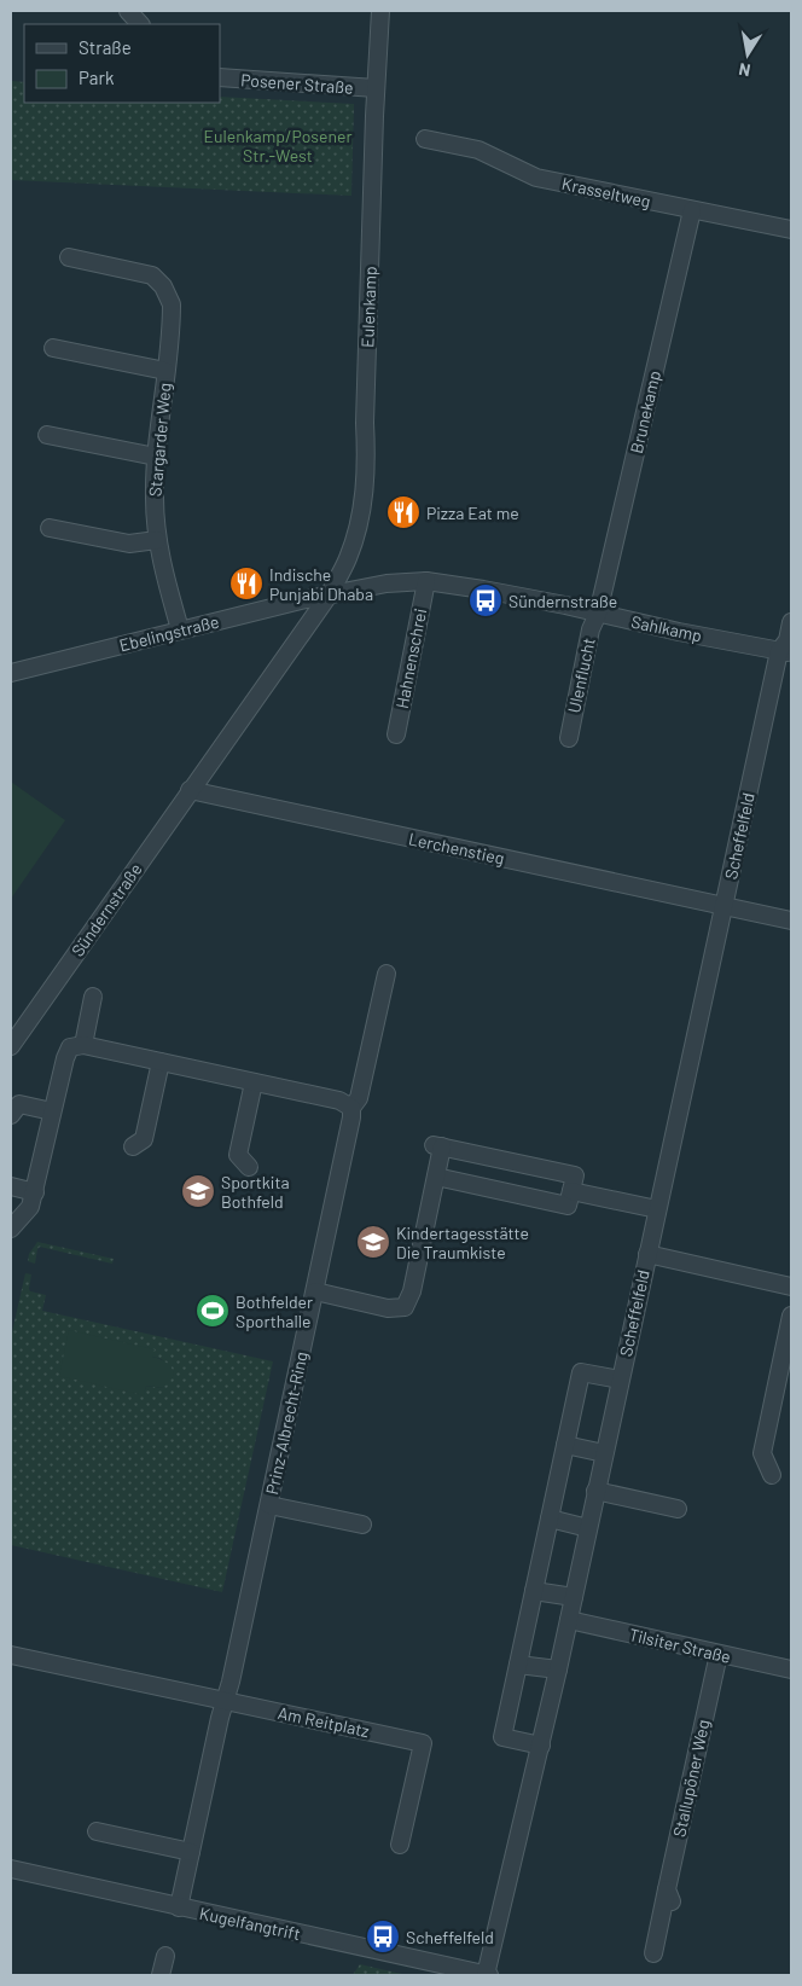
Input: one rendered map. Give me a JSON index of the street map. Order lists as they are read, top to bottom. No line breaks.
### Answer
{"streets":{"street":["Posener Straße","Krasseltweg","Eulenkamp","Brunekamp","Stargarder Weg","Sahlkamp","Ebelingstraße","Hahnenschrei","Ulenflucht","Scheffelfeld","Lerchenstieg","Sündernstraße","Prinz-Albrecht-Ring","Tilsiter Straße","Am Reitplatz","Stallupöner Weg","Kugelfangtrift"]},"crossings":[["Posener Straße","Eulenkamp"],["Krasseltweg","Brunekamp"],["Eulenkamp","Sahlkamp"],["Eulenkamp","Ebelingstraße"],["Eulenkamp","Sündernstraße"],["Brunekamp","Sahlkamp"],["Brunekamp","Ulenflucht"],["Stargarder Weg","Ebelingstraße"],["Sahlkamp","Ebelingstraße"],["Sahlkamp","Hahnenschrei"],["Sahlkamp","Ulenflucht"],["Sahlkamp","Scheffelfeld"],["Sahlkamp","Sündernstraße"],["Ebelingstraße","Sündernstraße"],["Scheffelfeld","Lerchenstieg"],["Scheffelfeld","Tilsiter Straße"],["Scheffelfeld","Kugelfangtrift"],["Lerchenstieg","Sündernstraße"],["Prinz-Albrecht-Ring","Am Reitplatz"],["Prinz-Albrecht-Ring","Kugelfangtrift"],["Tilsiter Straße","Stallupöner Weg"]],"parks":["Eulenkamp/Posener Str.-West"],"places":{"restaurant":["Pizza Eat me","Indische Punjabi Dhaba"],"bus stop":["Sündernstraße","Scheffelfeld"],"school or university":["Sportkita Bothfeld","Kindertagesstätte Die Traumkiste"],"sports":["Bothfelder Sporthalle"]},"legend":["Straße","Park"],"north":"bottom"}
